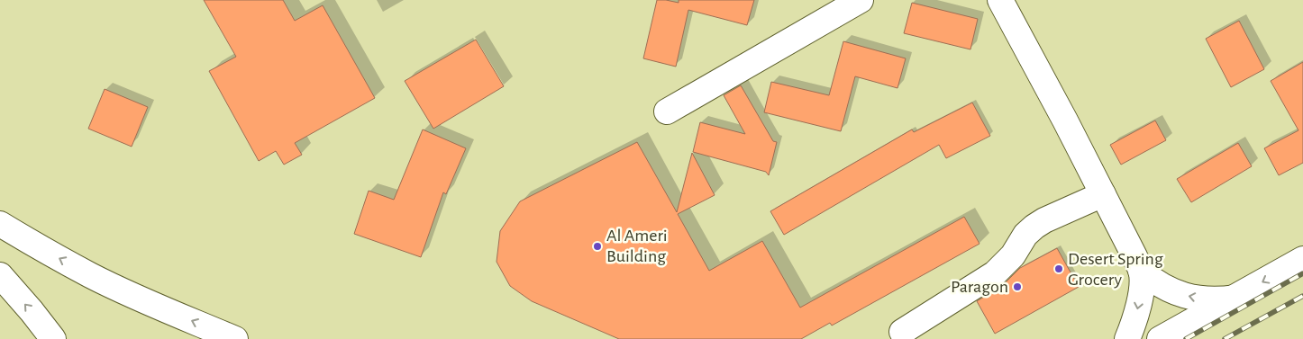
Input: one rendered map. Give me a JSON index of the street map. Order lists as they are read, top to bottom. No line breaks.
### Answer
{"places":["Al Ameri Building","Desert Spring Grocery","Paragon"]}
